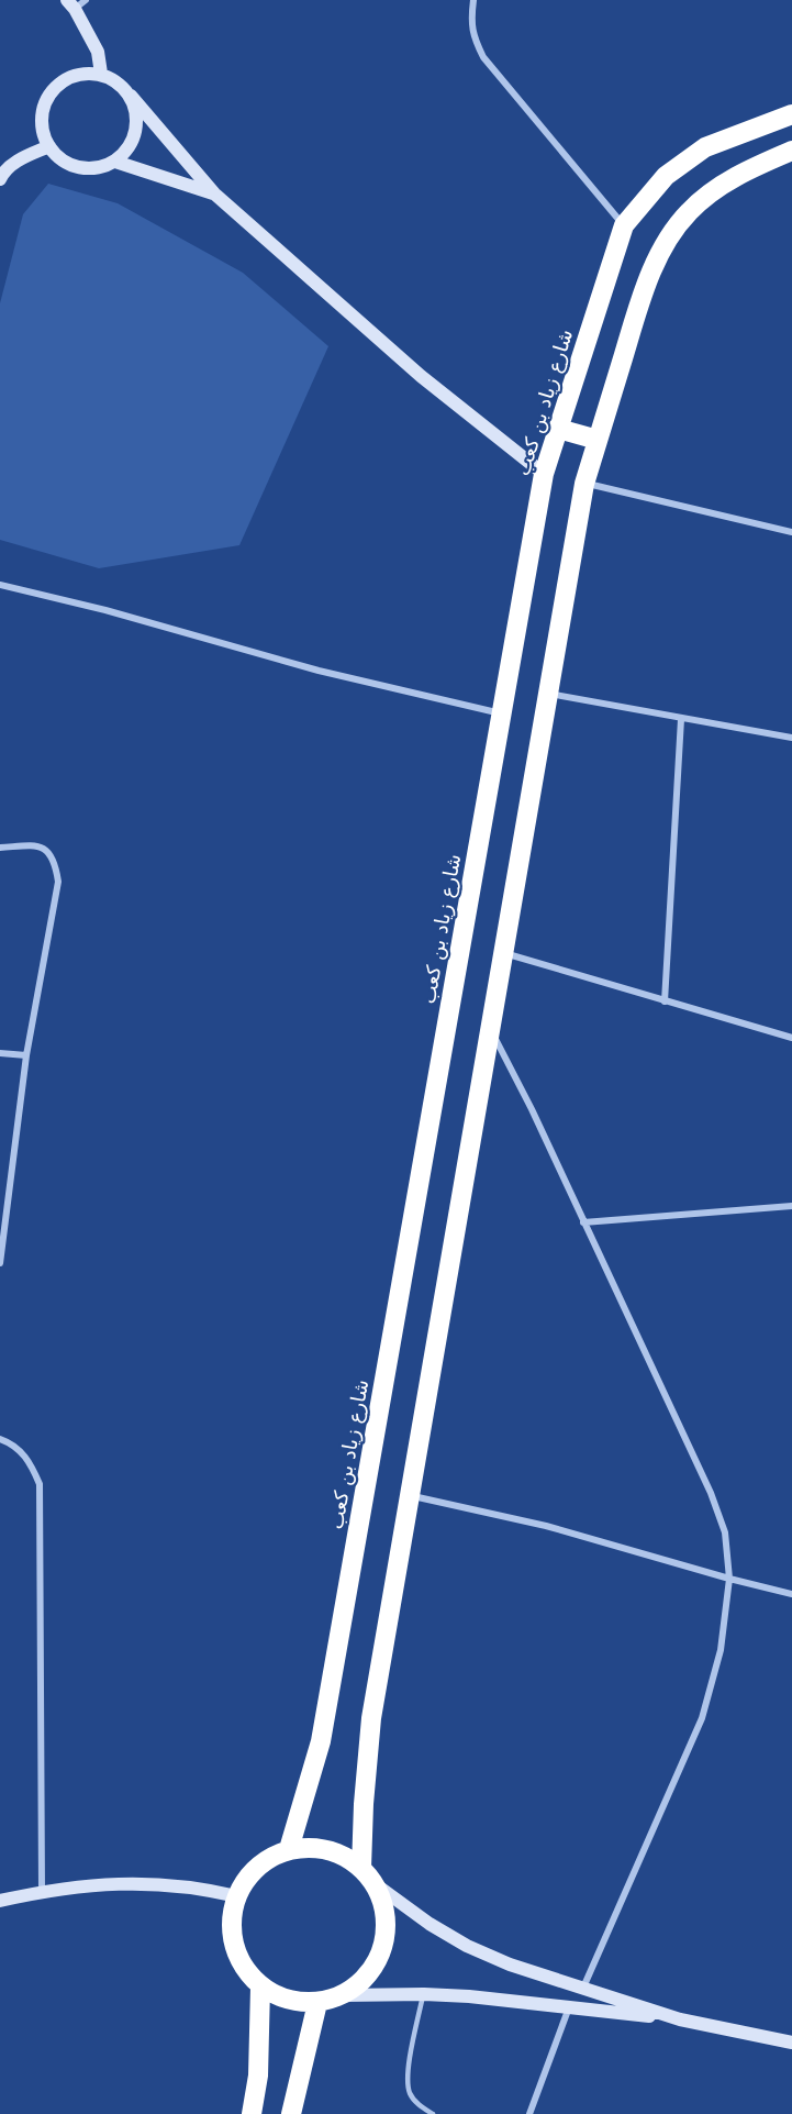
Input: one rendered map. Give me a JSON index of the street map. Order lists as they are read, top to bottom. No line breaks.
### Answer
{"streets":{"highway":["شارع زياد بن كعب"]}}
